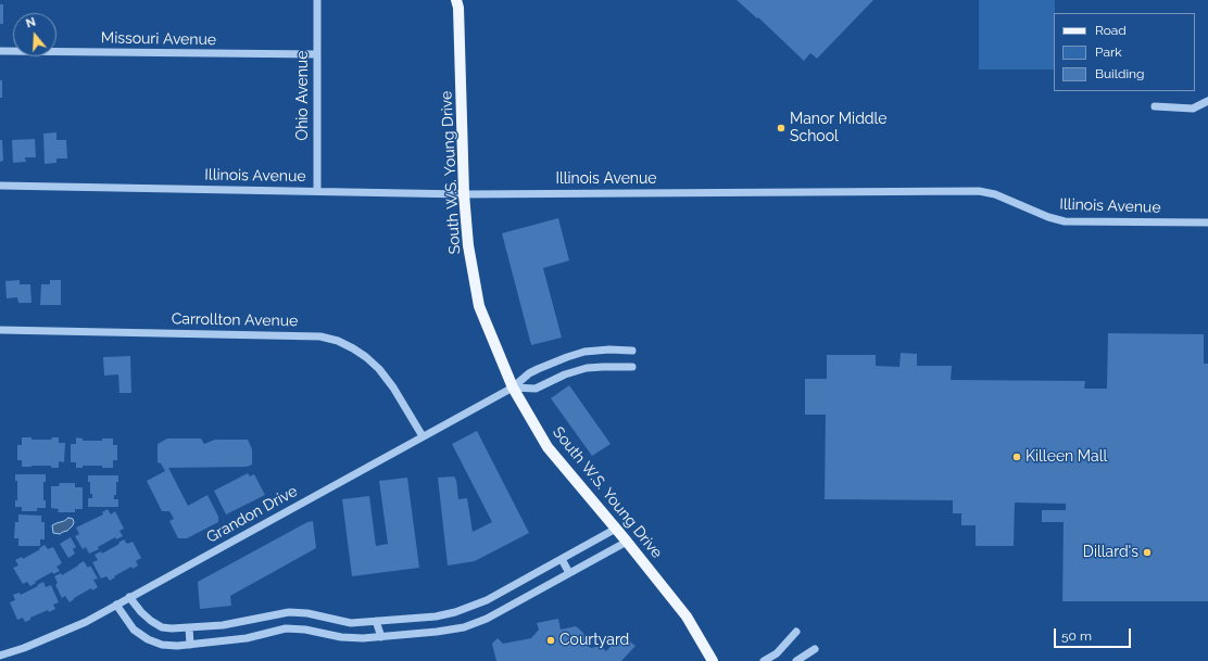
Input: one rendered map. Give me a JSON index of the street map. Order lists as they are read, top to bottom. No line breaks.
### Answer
{"streets":{"main road":["South W.S. Young Drive"],"street":["Missouri Avenue","Ohio Avenue","Illinois Avenue","Carrollton Avenue","Grandon Drive"]},"crossings":[["Missouri Avenue","Ohio Avenue"],["Ohio Avenue","Illinois Avenue"],["South W.S. Young Drive","Illinois Avenue"],["South W.S. Young Drive","Grandon Drive"],["Carrollton Avenue","Grandon Drive"]],"places":["Manor Middle School","Killeen Mall","Dillard's","Courtyard"],"legend":["Road","Park","Building"],"scale_bar":"50 m","north":"top"}
